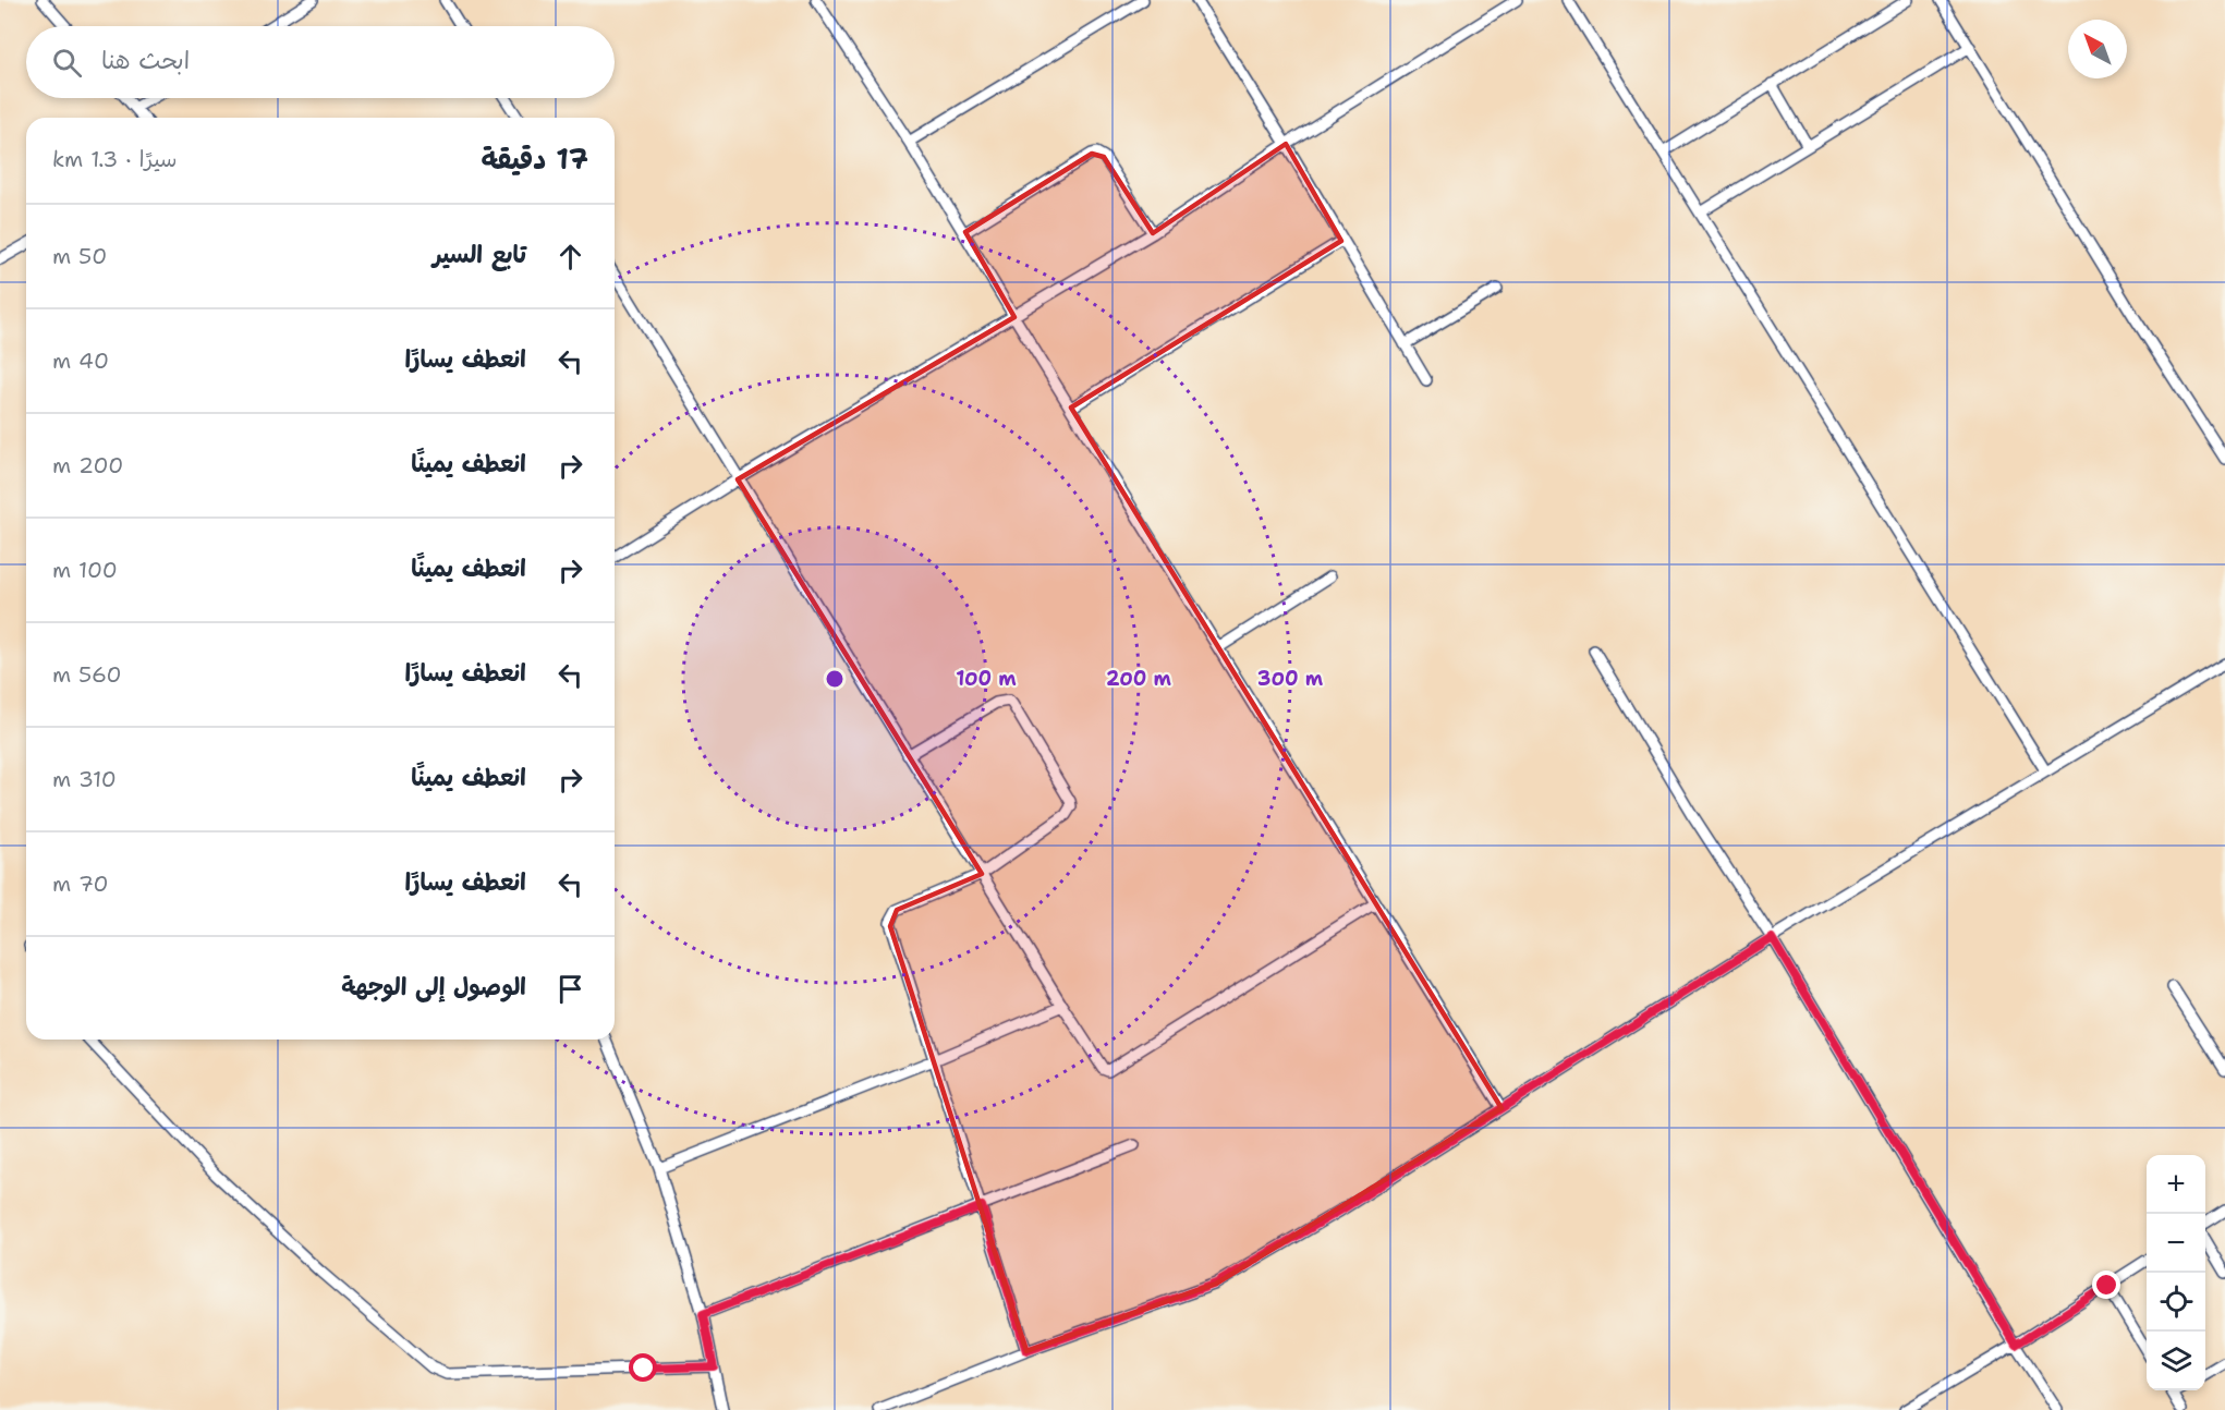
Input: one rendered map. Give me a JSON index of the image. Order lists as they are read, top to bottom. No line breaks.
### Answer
{"north":"top left","page":{"search":"ابحث هنا","heading":["17 دقيقة","سيرًا · 1.3 km"],"list":[["تابع السير","50 m"],["انعطف يسارًا","40 m"],["انعطف يمينًا","200 m"],["انعطف يمينًا","100 m"],["انعطف يسارًا","560 m"],["انعطف يمينًا","310 m"],["انعطف يسارًا","70 m"],"الوصول إلى الوجهة"],"map_buttons":["+","−"]},"rings":["100 m","200 m","300 m"]}
